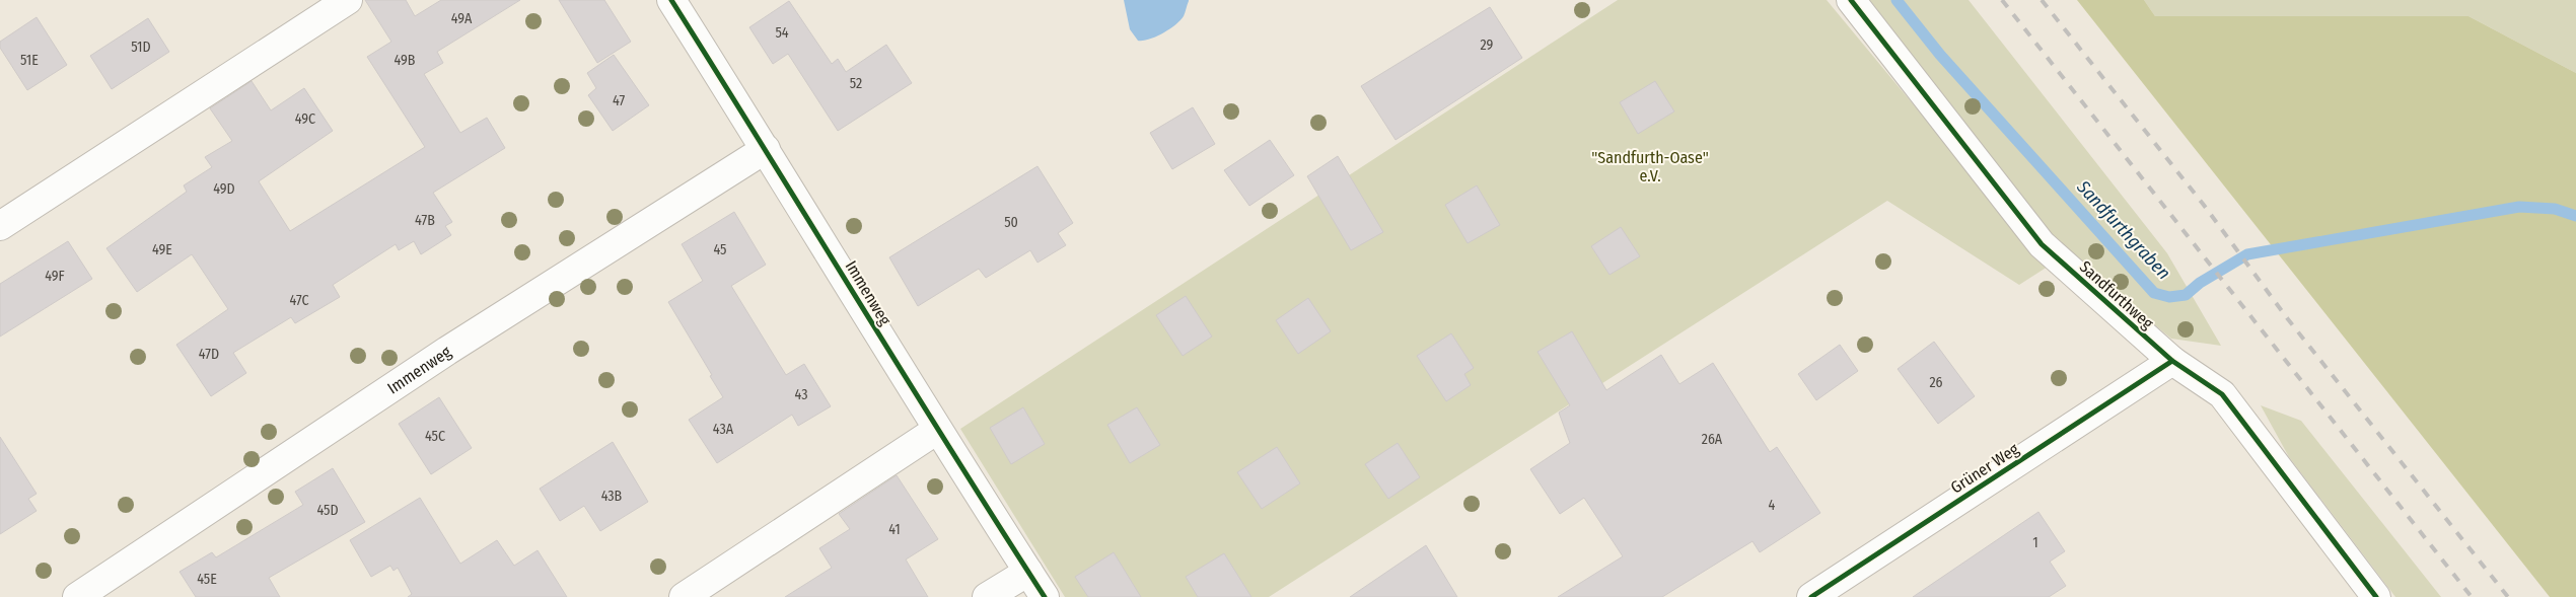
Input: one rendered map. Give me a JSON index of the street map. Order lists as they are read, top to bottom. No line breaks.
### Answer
{"streets":{"street":["Immenweg","Sandfurthweg","Grüner Weg"]},"crossings":[["Sandfurthweg","Grüner Weg"]],"water":["Sandfurthgraben"],"parks":["\"Sandfurth-Oase\" e.V."],"house_numbers":["49A","54","29","51D","51E","49B","52","47","49C","49D","47B","50","49E","45","49F","47C","47D","26","43","43A","45C","26A","43B","4","45D","41","1","45E"]}
